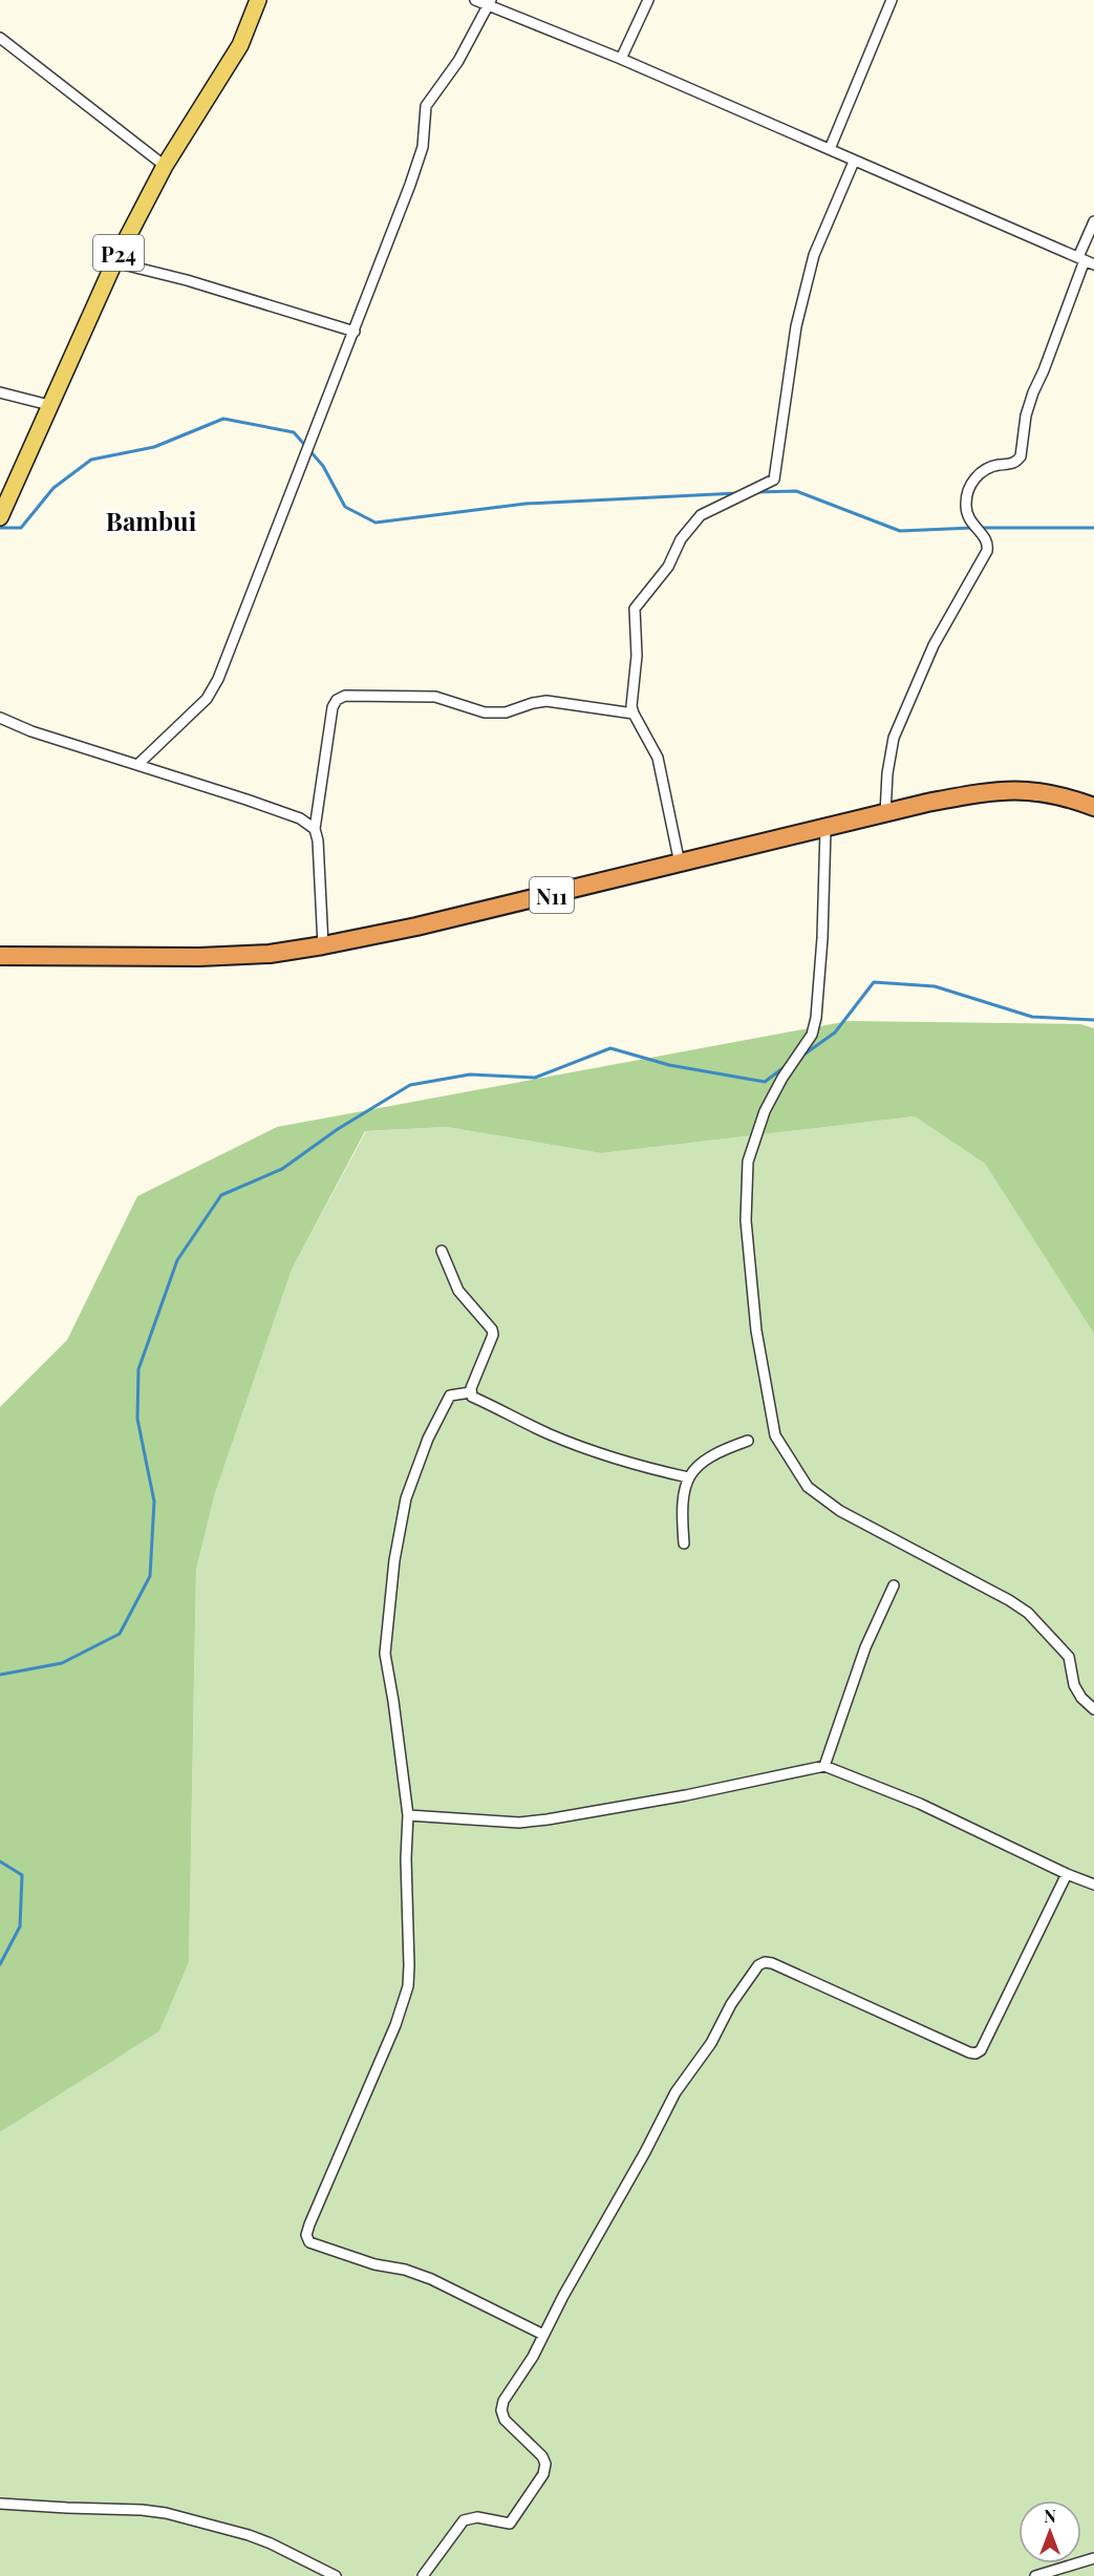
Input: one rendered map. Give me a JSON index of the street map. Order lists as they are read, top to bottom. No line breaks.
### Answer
{"streets":{"highway":["N11"],"main road":["P24"]},"districts":["Bambui"],"north":"top"}
